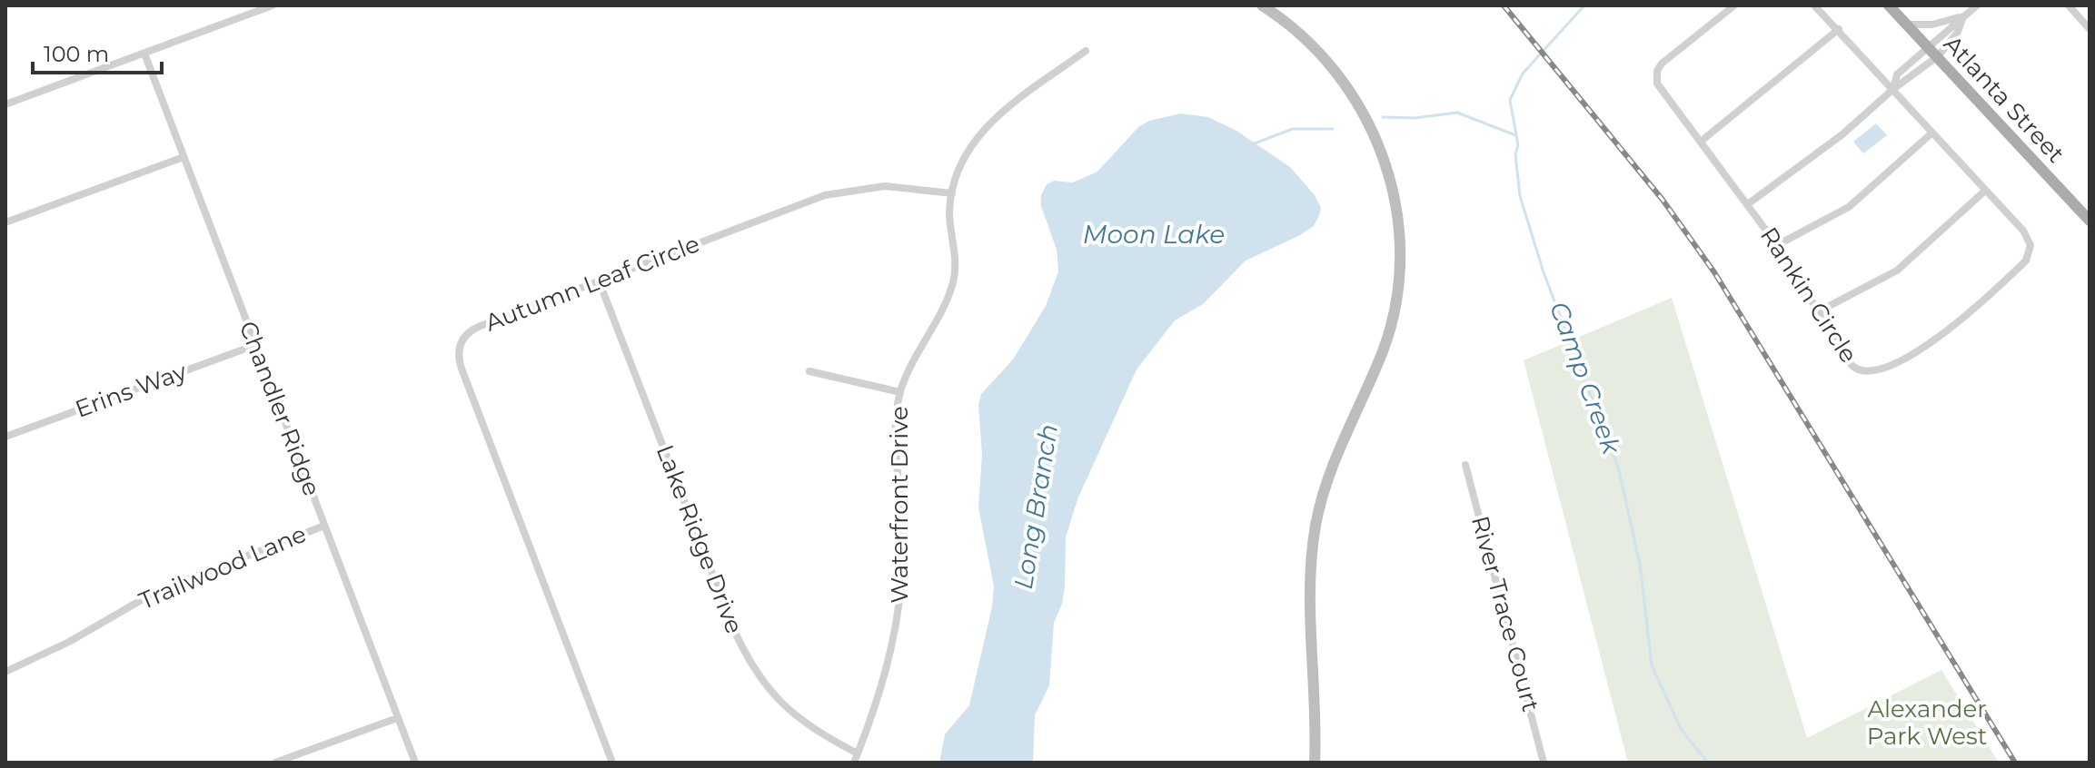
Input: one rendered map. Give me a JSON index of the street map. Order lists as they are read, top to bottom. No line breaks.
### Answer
{"streets":{"main road":["Atlanta Street"],"street":["Autumn Leaf Circle","Rankin Circle","Erins Way","Chandler Ridge","Waterfront Drive","Lake Ridge Drive","Trailwood Lane","River Trace Court"]},"crossings":[["Autumn Leaf Circle","Waterfront Drive"],["Autumn Leaf Circle","Lake Ridge Drive"],["Erins Way","Chandler Ridge"],["Chandler Ridge","Trailwood Lane"],["Waterfront Drive","Lake Ridge Drive"]],"water":["Moon Lake","Camp Creek","Long Branch"],"parks":["Alexander Park West"],"scale_bar":"100 m"}
